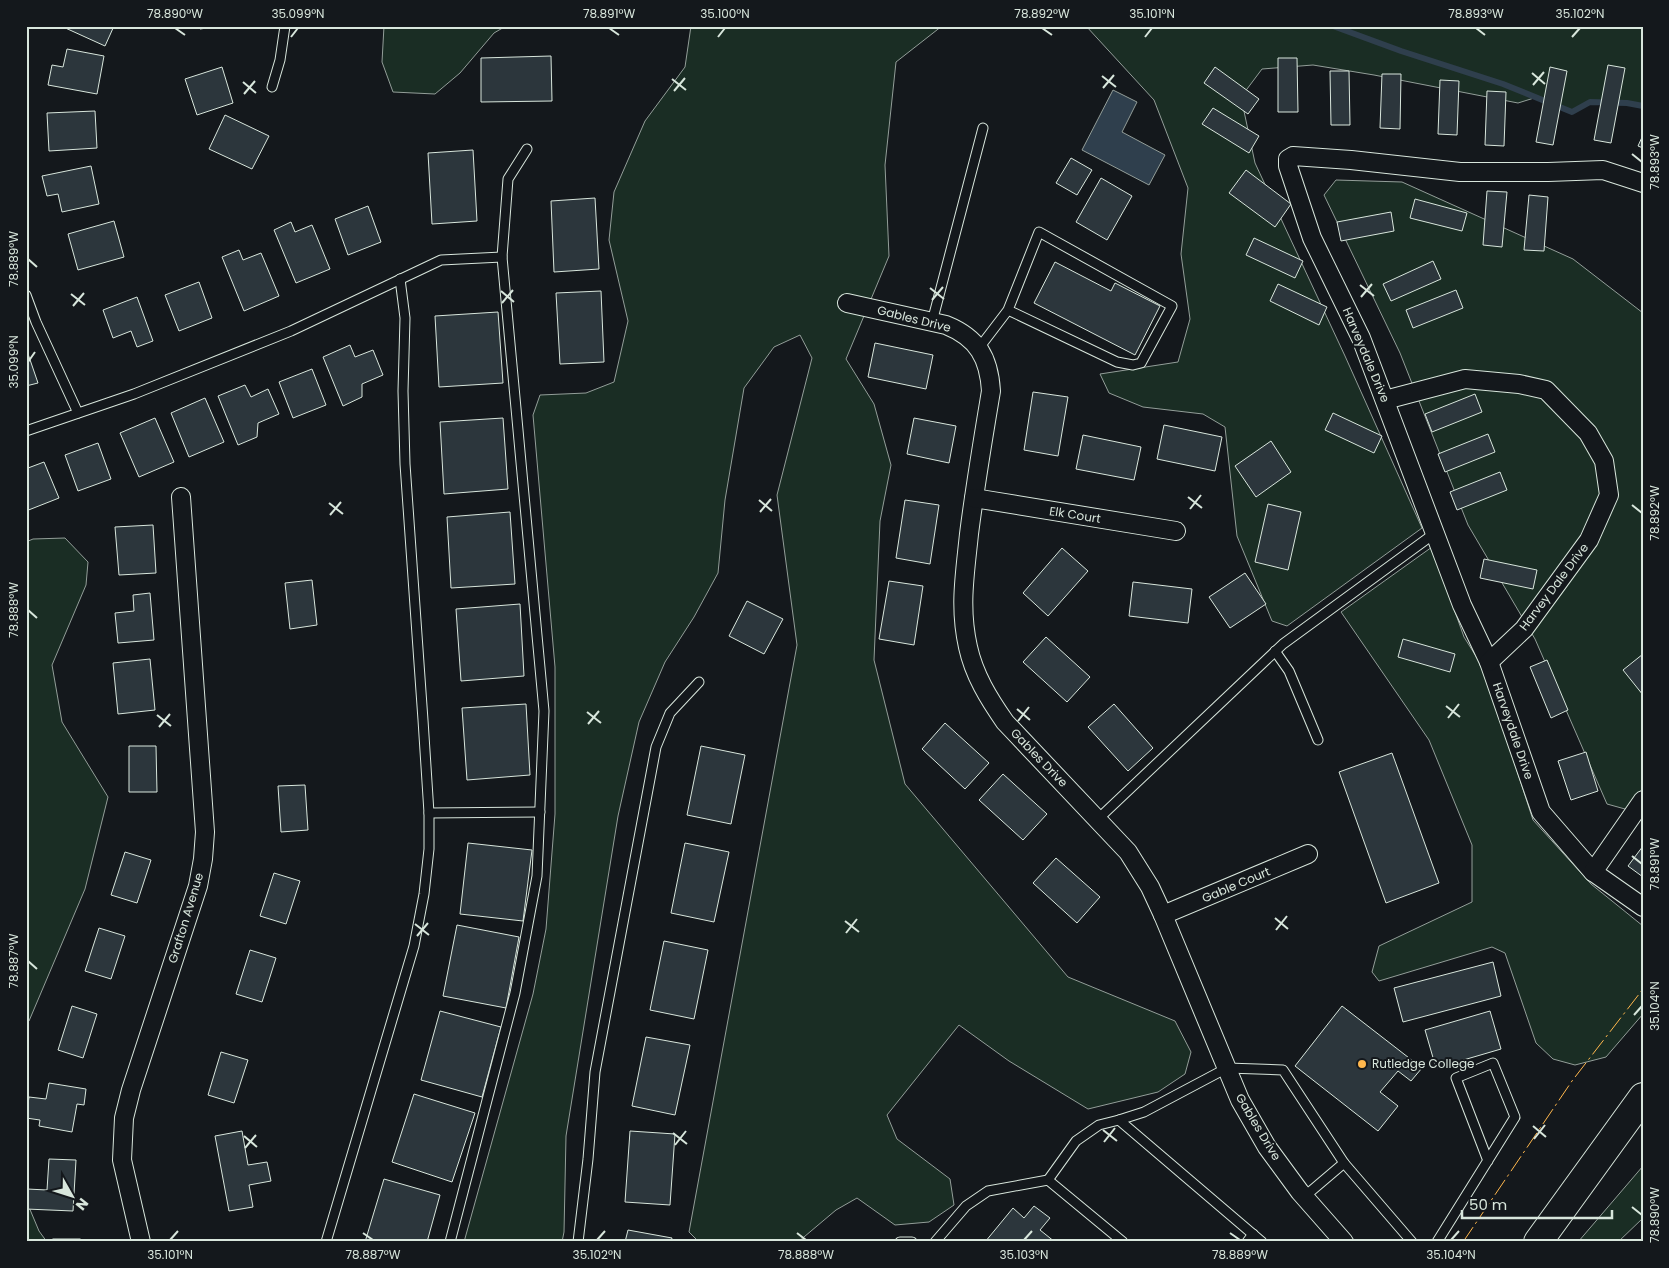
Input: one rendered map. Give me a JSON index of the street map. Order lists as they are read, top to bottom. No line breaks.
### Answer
{"streets":{"street":["Gables Drive","Harveydale Drive","Elk Court","Harvey Dale Drive","Gable Court","Grafton Avenue"]},"crossings":[["Gables Drive","Elk Court"],["Gables Drive","Gable Court"],["Harveydale Drive","Harvey Dale Drive"]],"places":["Rutledge College"],"scale_bar":"50 m","north":"bottom right","coordinates":["78.890°W","35.099°N","78.891°W","35.100°N","78.892°W","35.101°N","78.893°W","35.102°N","78.889°W","78.888°W","78.887°W","35.104°N","35.103°N"]}
